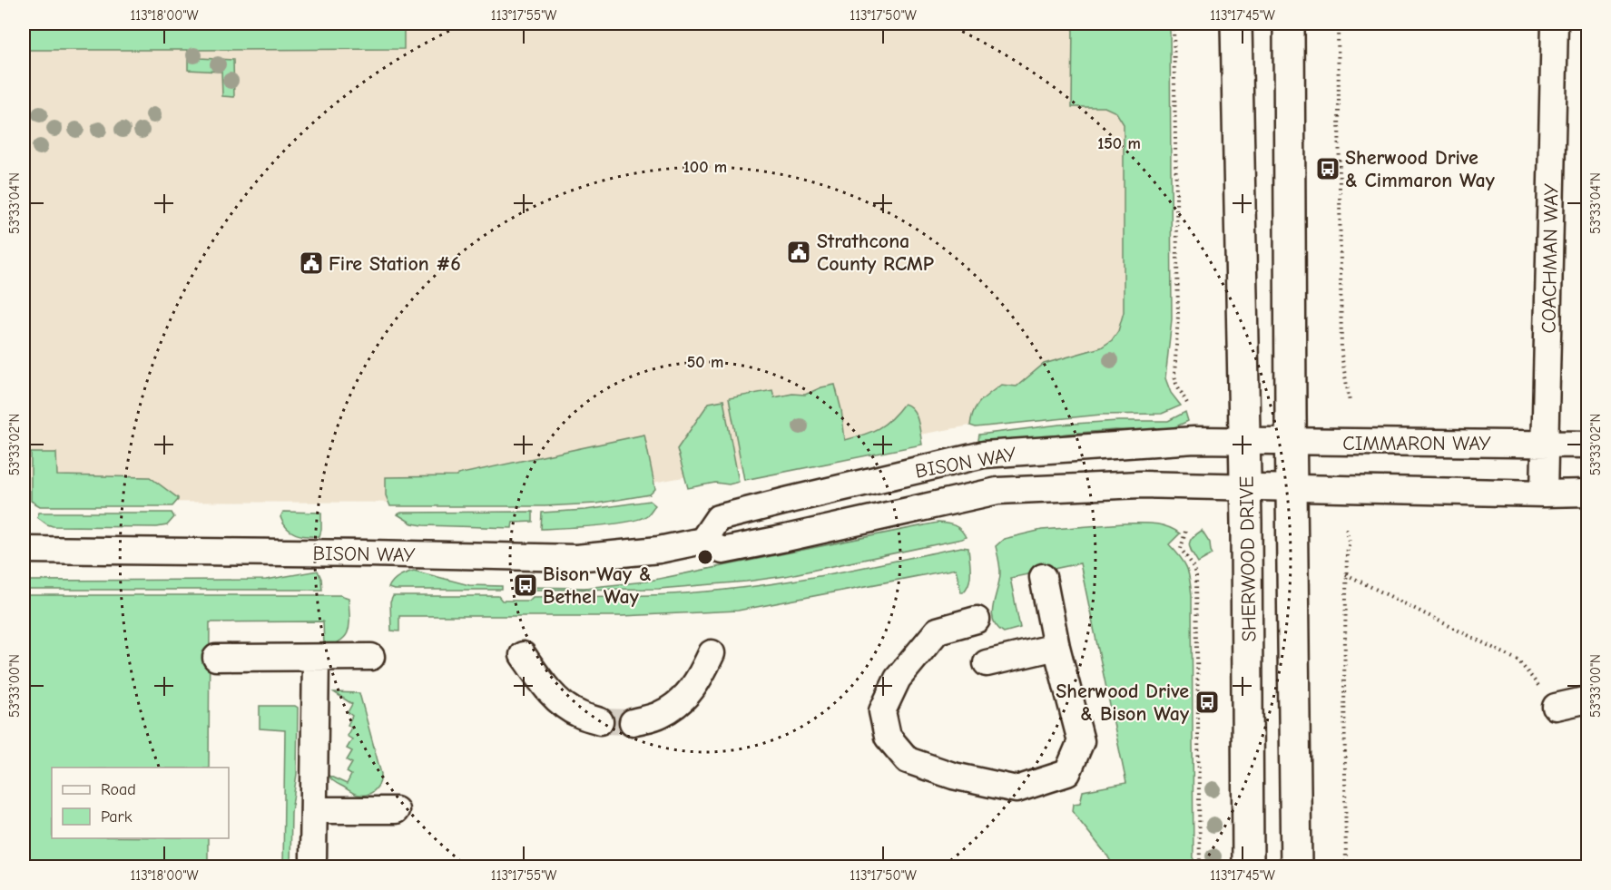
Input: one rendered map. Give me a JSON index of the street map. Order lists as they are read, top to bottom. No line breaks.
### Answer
{"streets":{"main road":["SHERWOOD DRIVE"],"street":["COACHMAN WAY","CIMMARON WAY","BISON WAY"]},"crossings":[["COACHMAN WAY","CIMMARON WAY"],["CIMMARON WAY","BISON WAY"],["CIMMARON WAY","SHERWOOD DRIVE"],["BISON WAY","SHERWOOD DRIVE"]],"places":{"bus stop":["Sherwood Drive & Cimmaron Way","Bison Way & Bethel Way","Sherwood Drive & Bison Way"],"public building":["Strathcona County RCMP","Fire Station #6"]},"legend":["Road","Park"],"coordinates":["113°18'00\"W","113°17'55\"W","113°17'50\"W","113°17'45\"W","53°33'04\"N","53°33'02\"N","53°33'00\"N"],"rings":["150 m","100 m","50 m"]}
